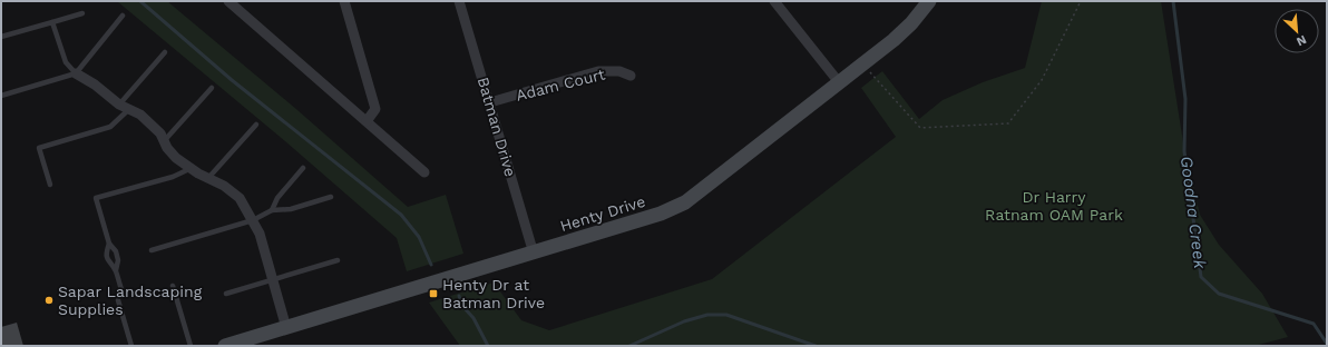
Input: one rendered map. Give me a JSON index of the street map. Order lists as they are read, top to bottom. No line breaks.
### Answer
{"streets":{"street":["Adam Court","Batman Drive","Henty Drive"]},"crossings":[["Adam Court","Batman Drive"],["Batman Drive","Henty Drive"]],"water":["Goodna Creek"],"parks":["Dr Harry Ratnam OAM Park"],"places":{"transit":["Henty Dr at Batman Drive"],"other":["Sapar Landscaping Supplies"]},"north":"bottom right"}
